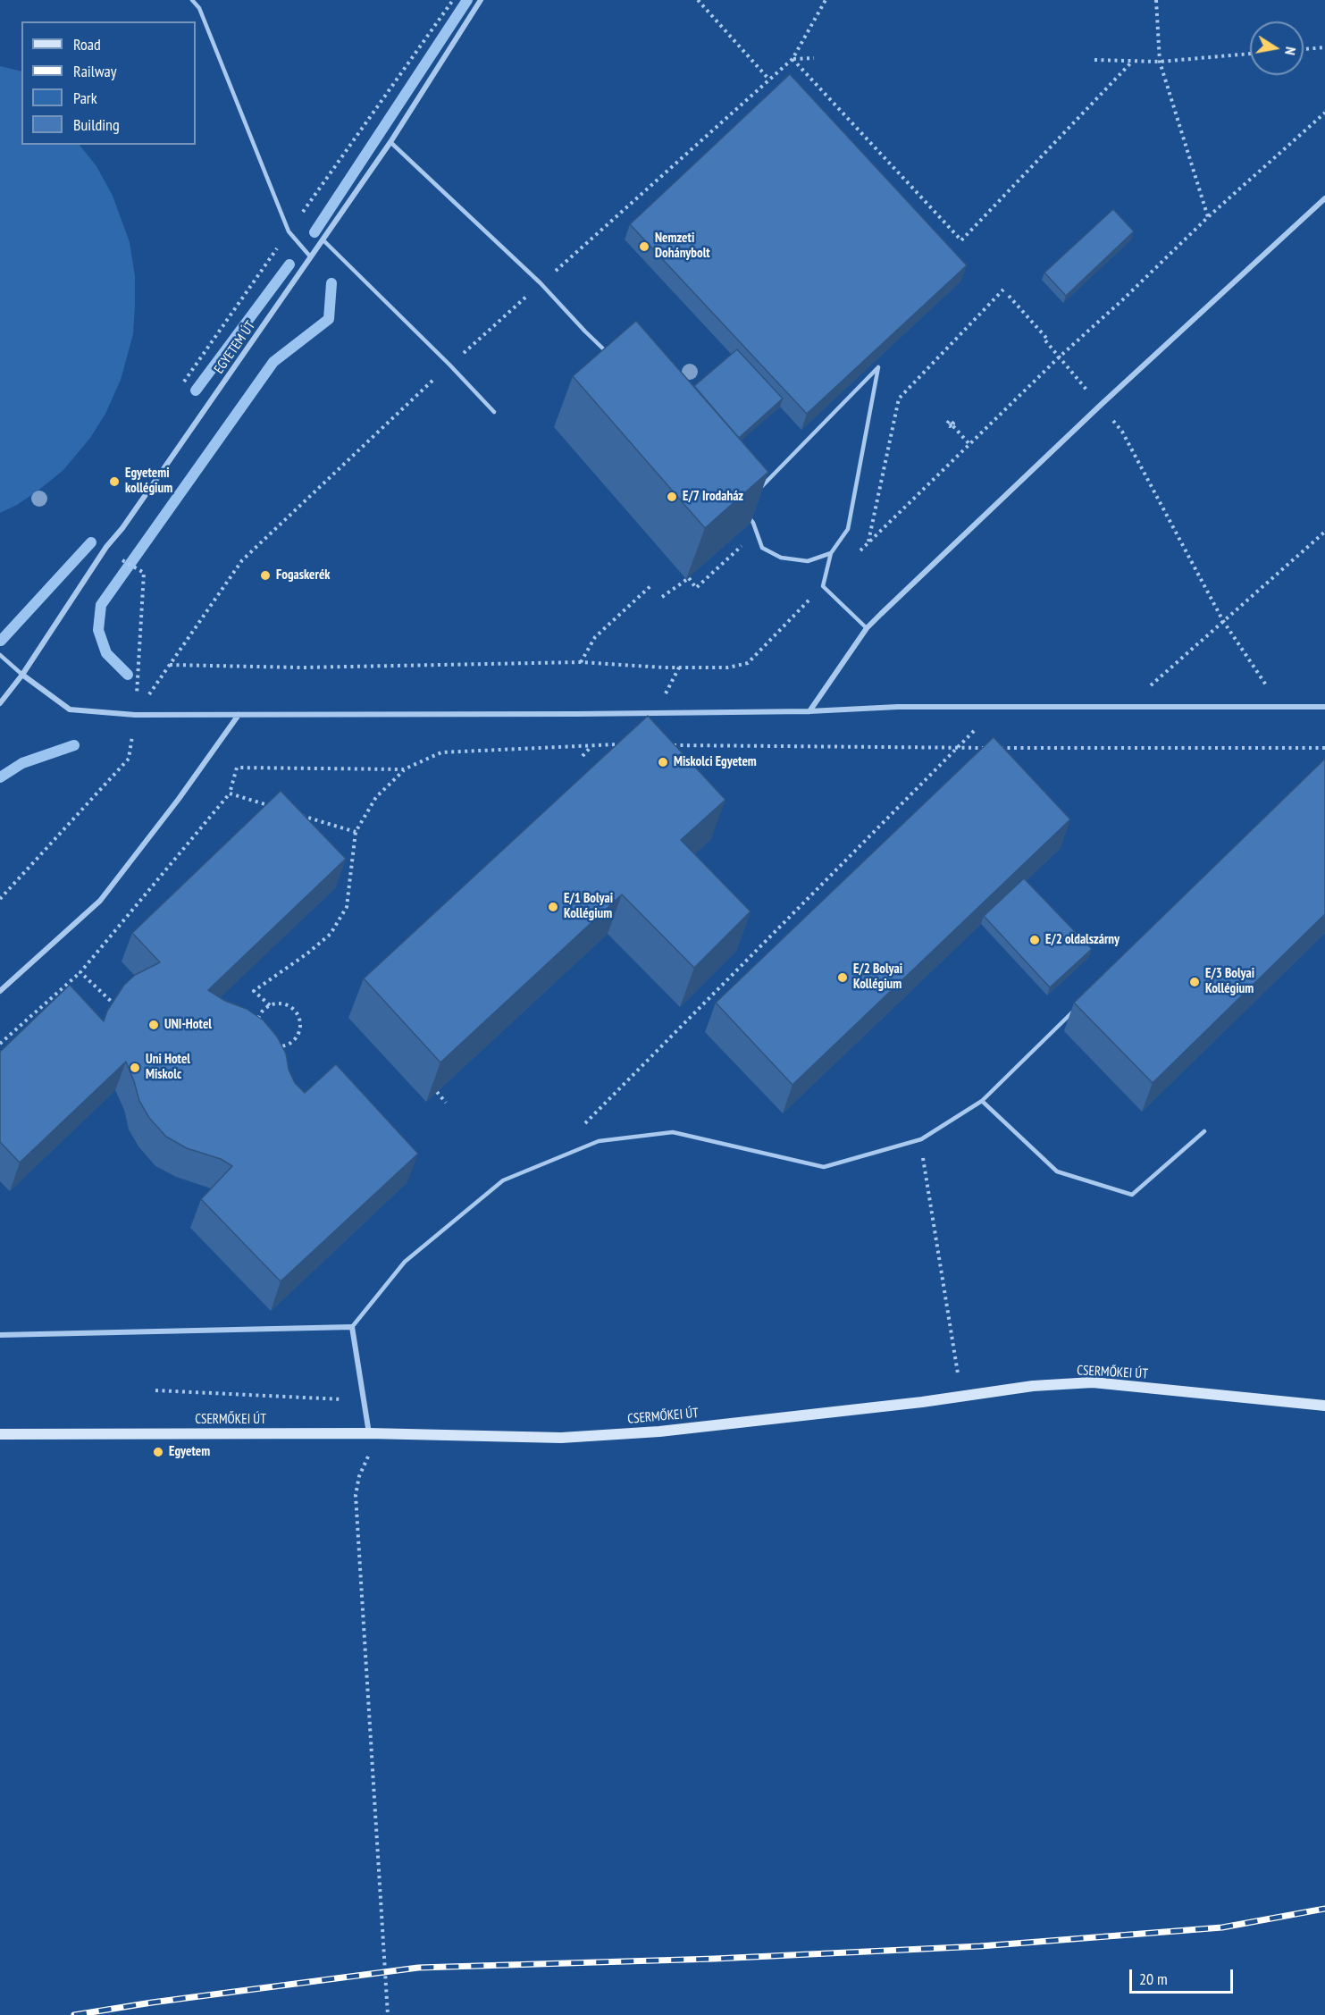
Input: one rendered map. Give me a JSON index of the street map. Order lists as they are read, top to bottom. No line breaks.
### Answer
{"streets":{"main road":["CSERMŐKEI ÚT"],"street":["EGYETEM ÚT"]},"places":["Nemzeti Dohánybolt","Egyetemi kollégium","E/7 Irodaház","Fogaskerék","Miskolci Egyetem","E/1 Bolyai Kollégium","E/2 oldalszárny","E/2 Bolyai Kollégium","E/3 Bolyai Kollégium","UNI-Hotel","Uni Hotel Miskolc","Egyetem"],"legend":["Road","Railway","Park","Building"],"scale_bar":"20 m","north":"right"}
